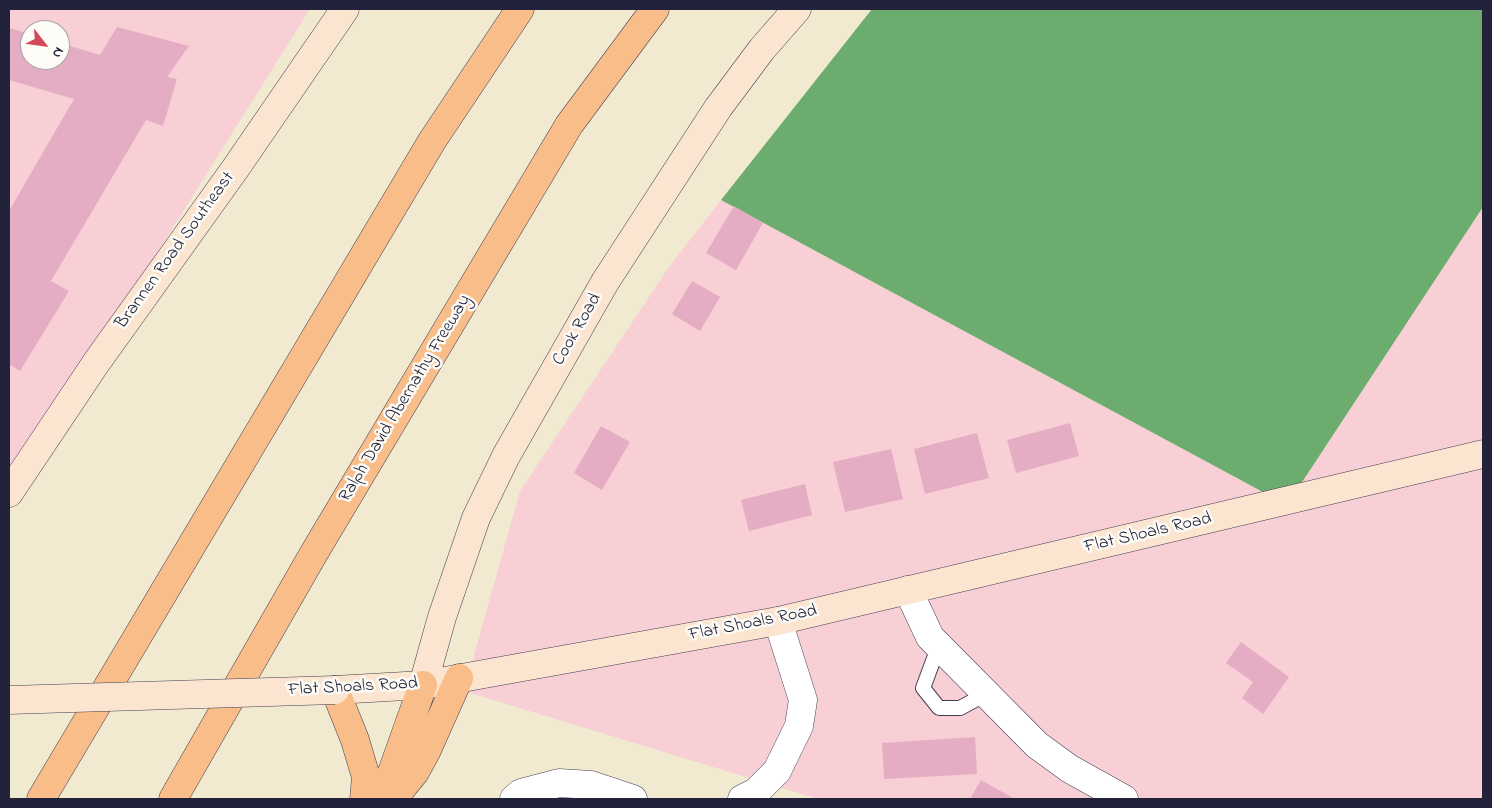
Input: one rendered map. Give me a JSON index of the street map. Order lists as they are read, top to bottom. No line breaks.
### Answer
{"streets":{"highway":["Ralph David Abernathy Freeway"],"main road":["Brannen Road Southeast","Cook Road","Flat Shoals Road"]},"crossings":[["Cook Road","Flat Shoals Road"]],"north":"bottom right"}
